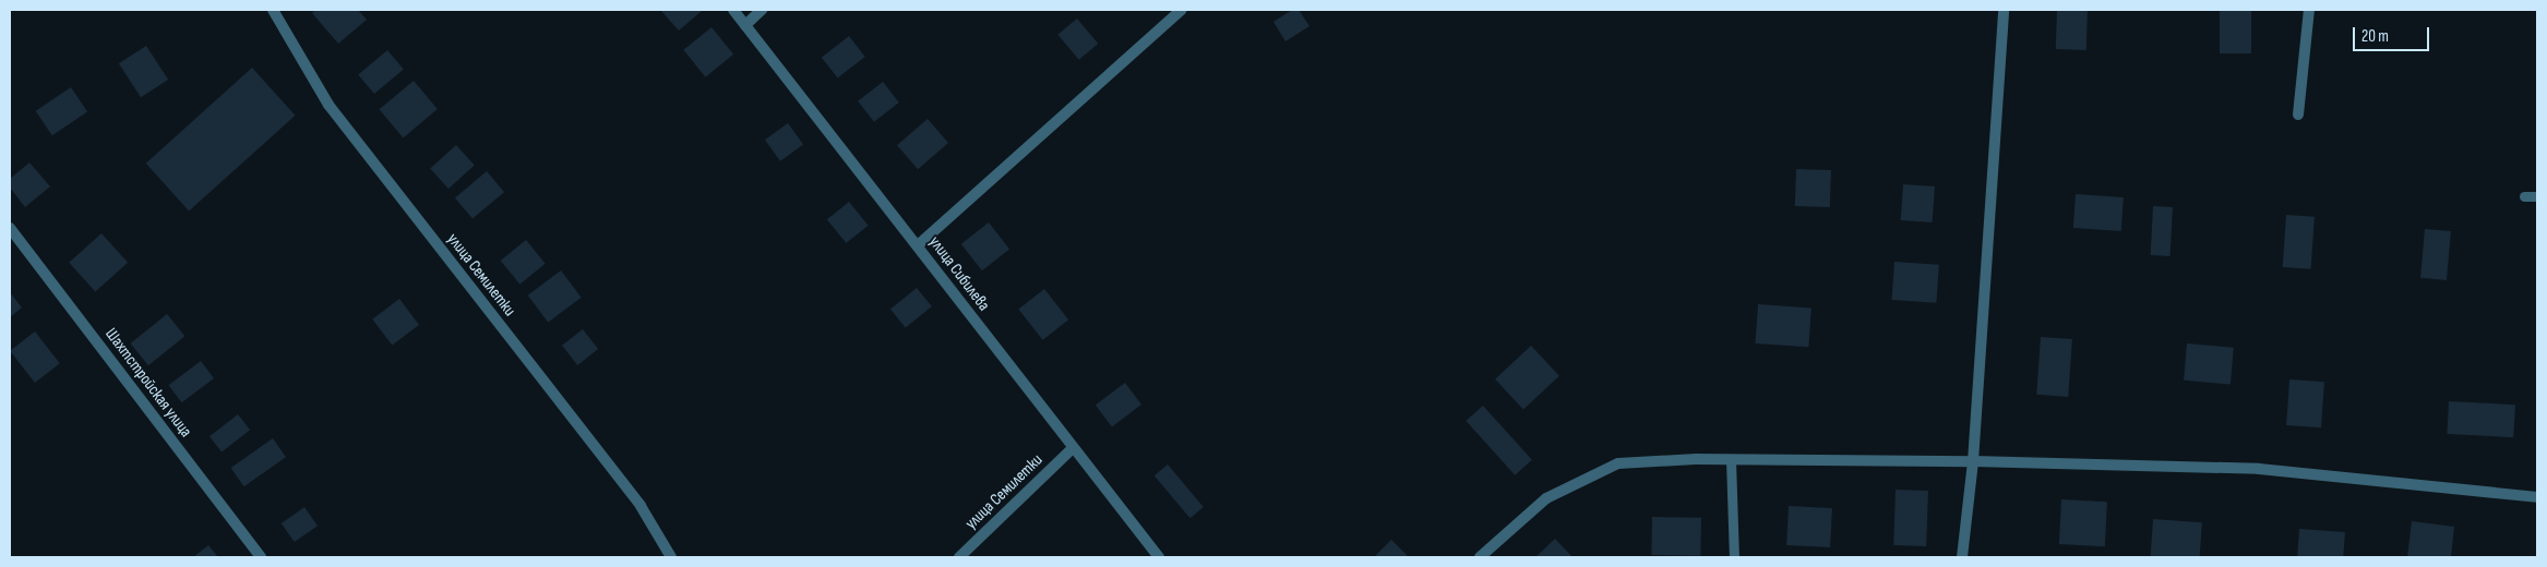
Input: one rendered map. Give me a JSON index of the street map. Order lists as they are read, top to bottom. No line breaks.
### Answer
{"streets":{"street":["улица Сибилева","улица Семилетки","Шахтстройская улица"]},"crossings":[["улица Сибилева","улица Семилетки"]],"scale_bar":"20 m"}
